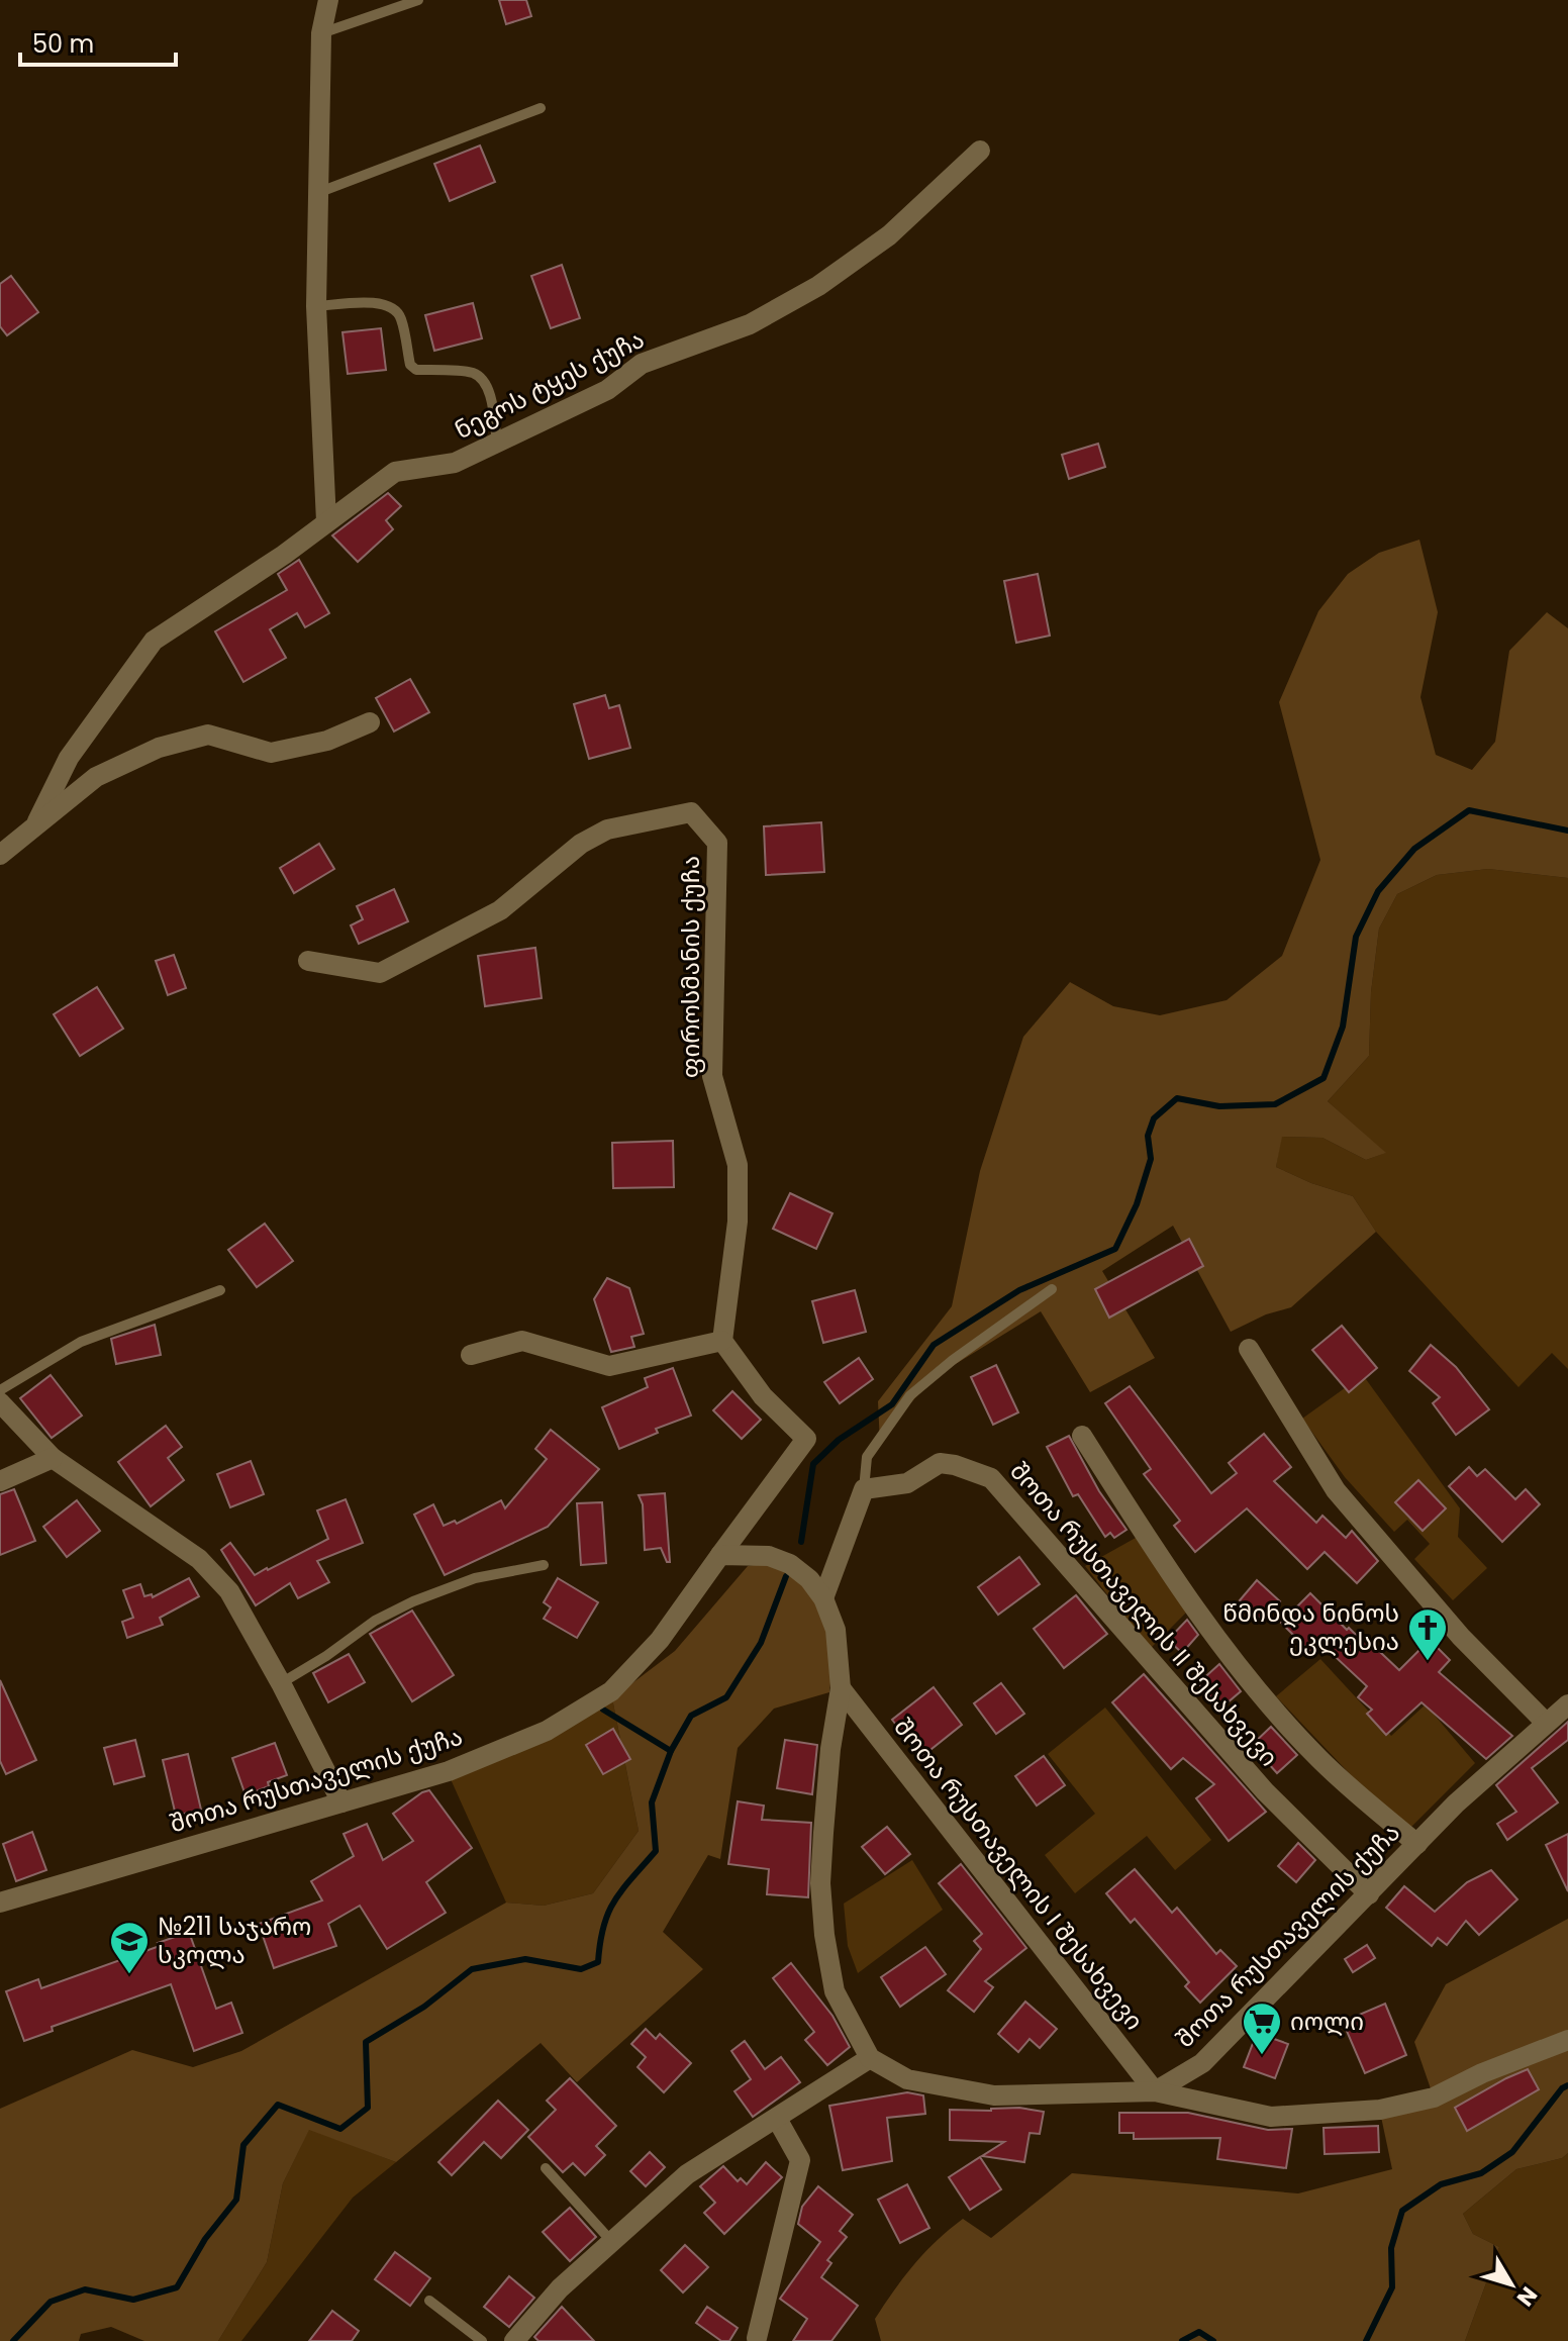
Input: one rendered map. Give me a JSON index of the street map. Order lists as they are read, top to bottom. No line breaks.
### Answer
{"streets":{"street":["ნეგოს ტყეს ქუჩა","ფიროსმანის ქუჩა","შოთა რუსთაველის II შესახვევი","შოთა რუსთაველის ქუჩა","შოთა რუსთაველის I შესახვევი"]},"crossings":[["შოთა რუსთაველის II შესახვევი","შოთა რუსთაველის ქუჩა"],["შოთა რუსთაველის ქუჩა","შოთა რუსთაველის I შესახვევი"]],"places":{"church":["წმინდა ნინოს ეკლესია"],"school or university":["№211 საჯარო სკოლა"],"supermarket":["იოლი"]},"scale_bar":"50 m","north":"bottom right"}
